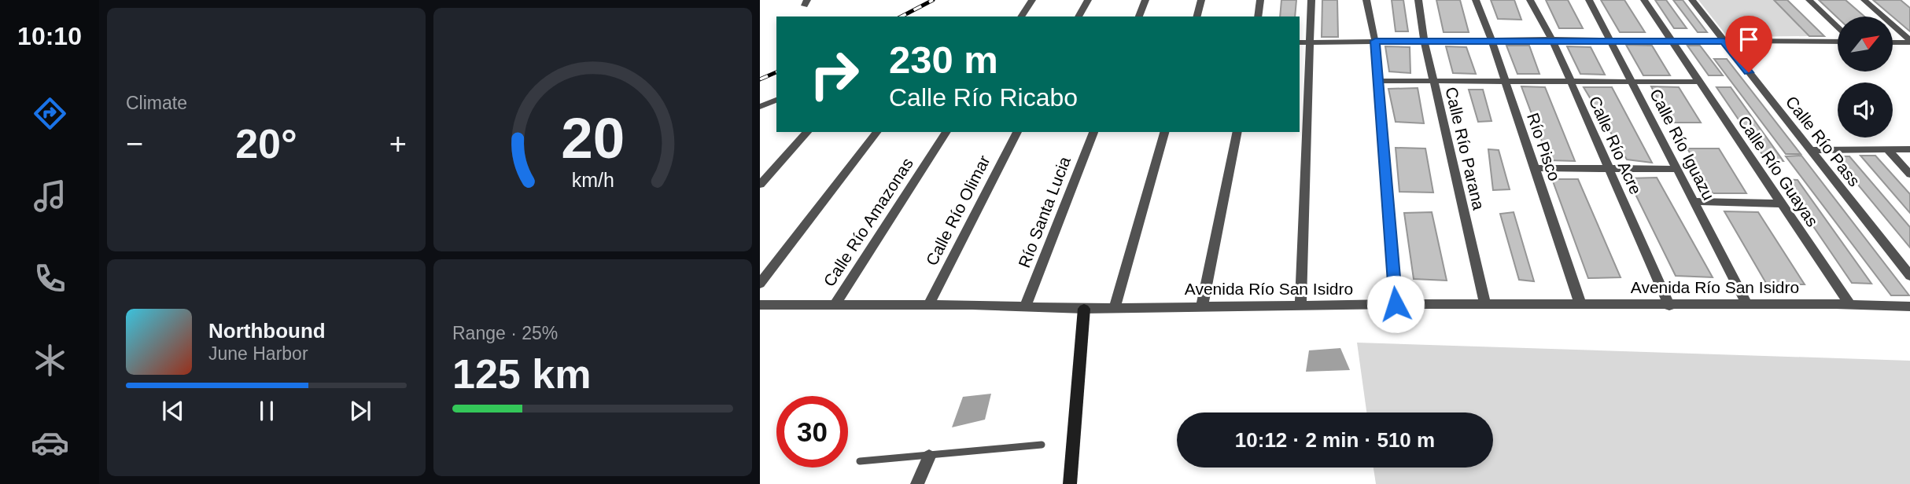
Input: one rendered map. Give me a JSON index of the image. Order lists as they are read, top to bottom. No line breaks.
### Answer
{"streets":{"street":["Calle Río Pass","Calle Río Iguazu","Calle Río Acre","Río Pisco","Calle Río Parana","Calle Río Guayas","Calle Río Olimar","Río Santa Lucia","Calle Río Amazonas","Avenida Río San Isidro"]},"crossings":[["Calle Río Iguazu","Avenida Río San Isidro"],["Calle Río Acre","Avenida Río San Isidro"],["Río Pisco","Avenida Río San Isidro"],["Calle Río Parana","Avenida Río San Isidro"],["Calle Río Guayas","Avenida Río San Isidro"],["Calle Río Olimar","Avenida Río San Isidro"],["Río Santa Lucia","Avenida Río San Isidro"],["Calle Río Amazonas","Avenida Río San Isidro"]],"north":"top right","page":{"tabs":"10:10","tile":["Climate",["Range · 25%","125 km"]],"turn":["230 m","Calle Río Ricabo"],"heat":["−","20°","+"],"song":["Northbound","June Harbor"],"limit":"30","trip":"10:12 · 2 min · 510 m","gauge":["20","km/h"]}}
